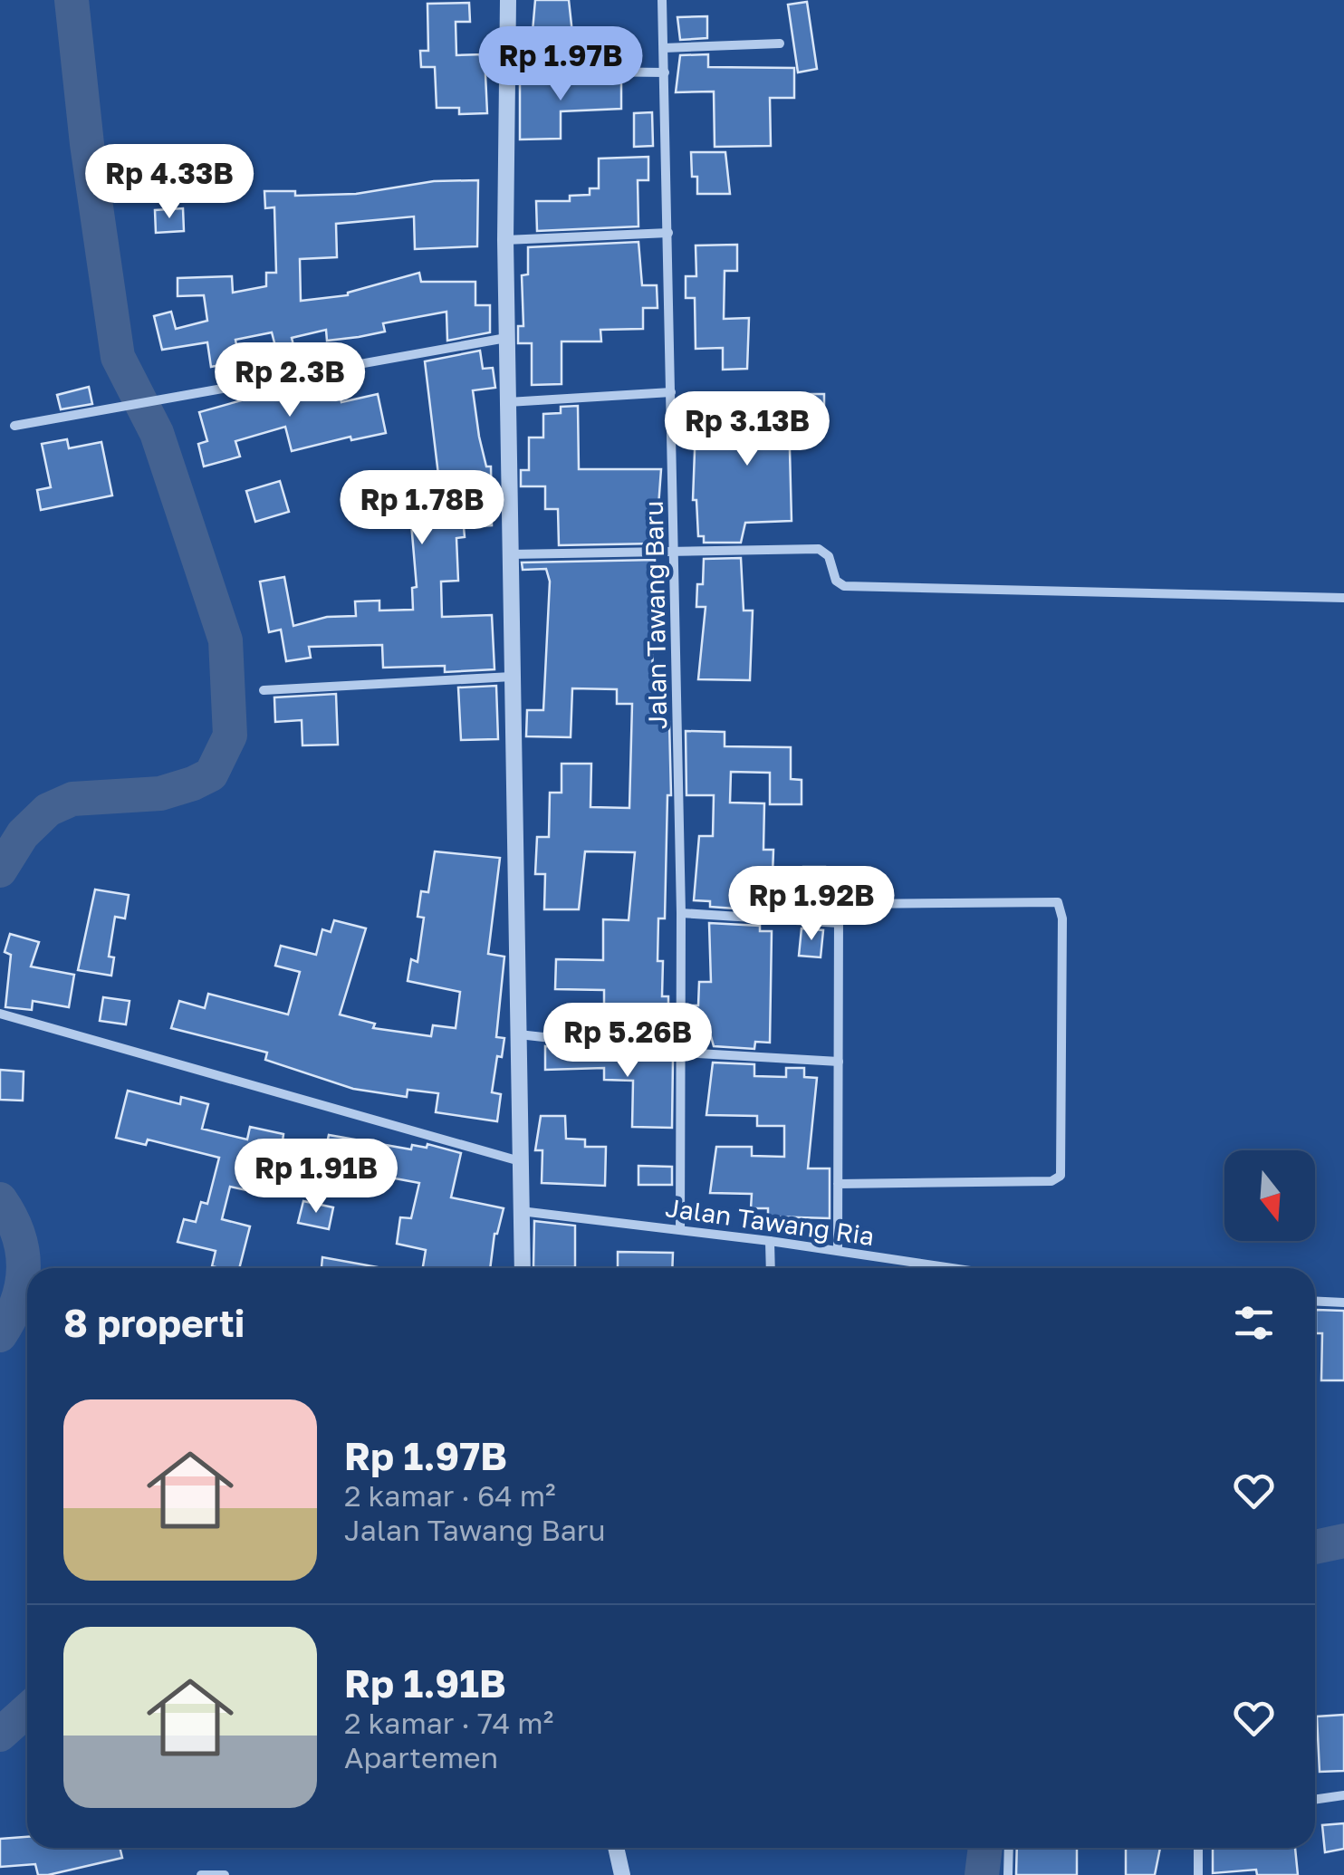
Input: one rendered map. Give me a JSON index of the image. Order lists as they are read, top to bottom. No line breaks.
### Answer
{"streets":{"street":["Jalan Tawang Baru","Jalan Tawang Ria"]},"crossings":[["Jalan Tawang Baru","Jalan Tawang Ria"]],"north":"bottom","page":{"price":["Rp 1.97B","Rp 4.33B","Rp 2.3B","Rp 3.13B","Rp 1.78B","Rp 1.92B","Rp 5.26B","Rp 1.91B"],"heading":"8 properti","list":[{"name":"Rp 1.97B","note":"2 kamar · 64 m² · Jalan Tawang Baru"},{"name":"Rp 1.91B","note":"2 kamar · 74 m² · Apartemen"}]}}
